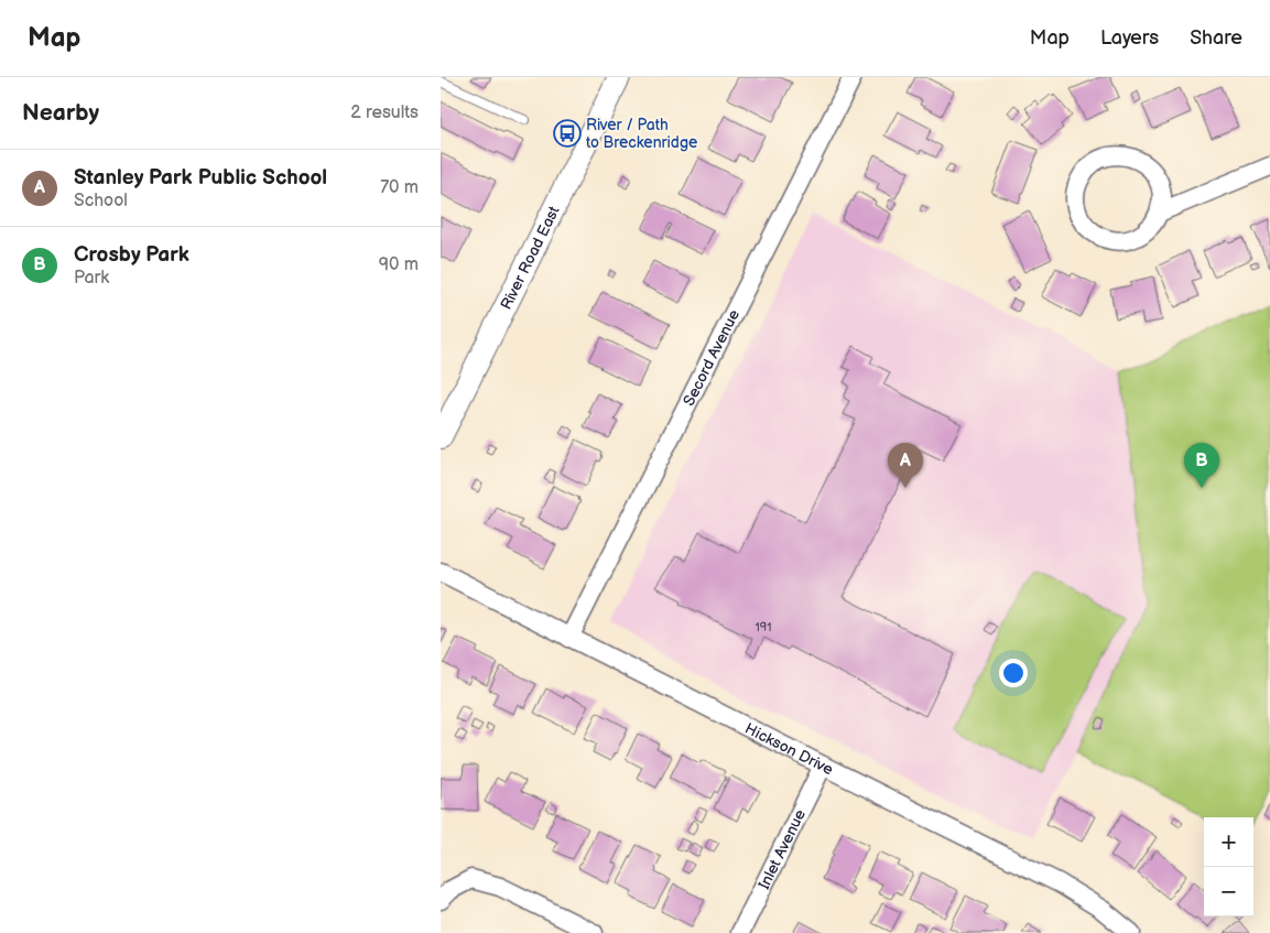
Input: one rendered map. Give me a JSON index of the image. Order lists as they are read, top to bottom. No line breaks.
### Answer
{"streets":{"street":["River Road East","Secord Avenue","Hickson Drive","Inlet Avenue"]},"crossings":[["Secord Avenue","Hickson Drive"],["Hickson Drive","Inlet Avenue"]],"places":{"bus stop":["River / Path to Breckenridge"]},"house_numbers":["191"],"page":{"header":"Map","nav":["Map","Layers","Share"],"heading":["Nearby","2 results"],"list":[{"mark":"A","name":"Stanley Park Public School","note":"School","value":"70 m"},{"mark":"B","name":"Crosby Park","note":"Park","value":"90 m"}],"pins":["A","B"],"map_buttons":["+","−"]}}
